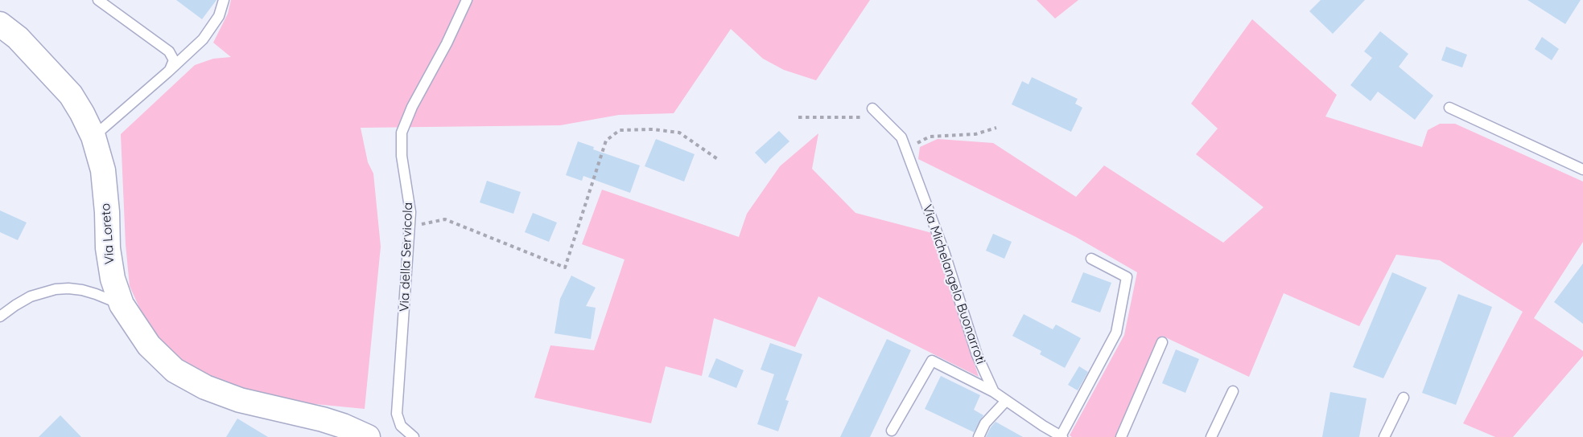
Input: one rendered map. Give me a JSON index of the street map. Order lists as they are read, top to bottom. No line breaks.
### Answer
{"streets":{"street":["Via Loreto"],"lane":["Via della Servicola","Via Michelangelo Buonarroti"]}}
